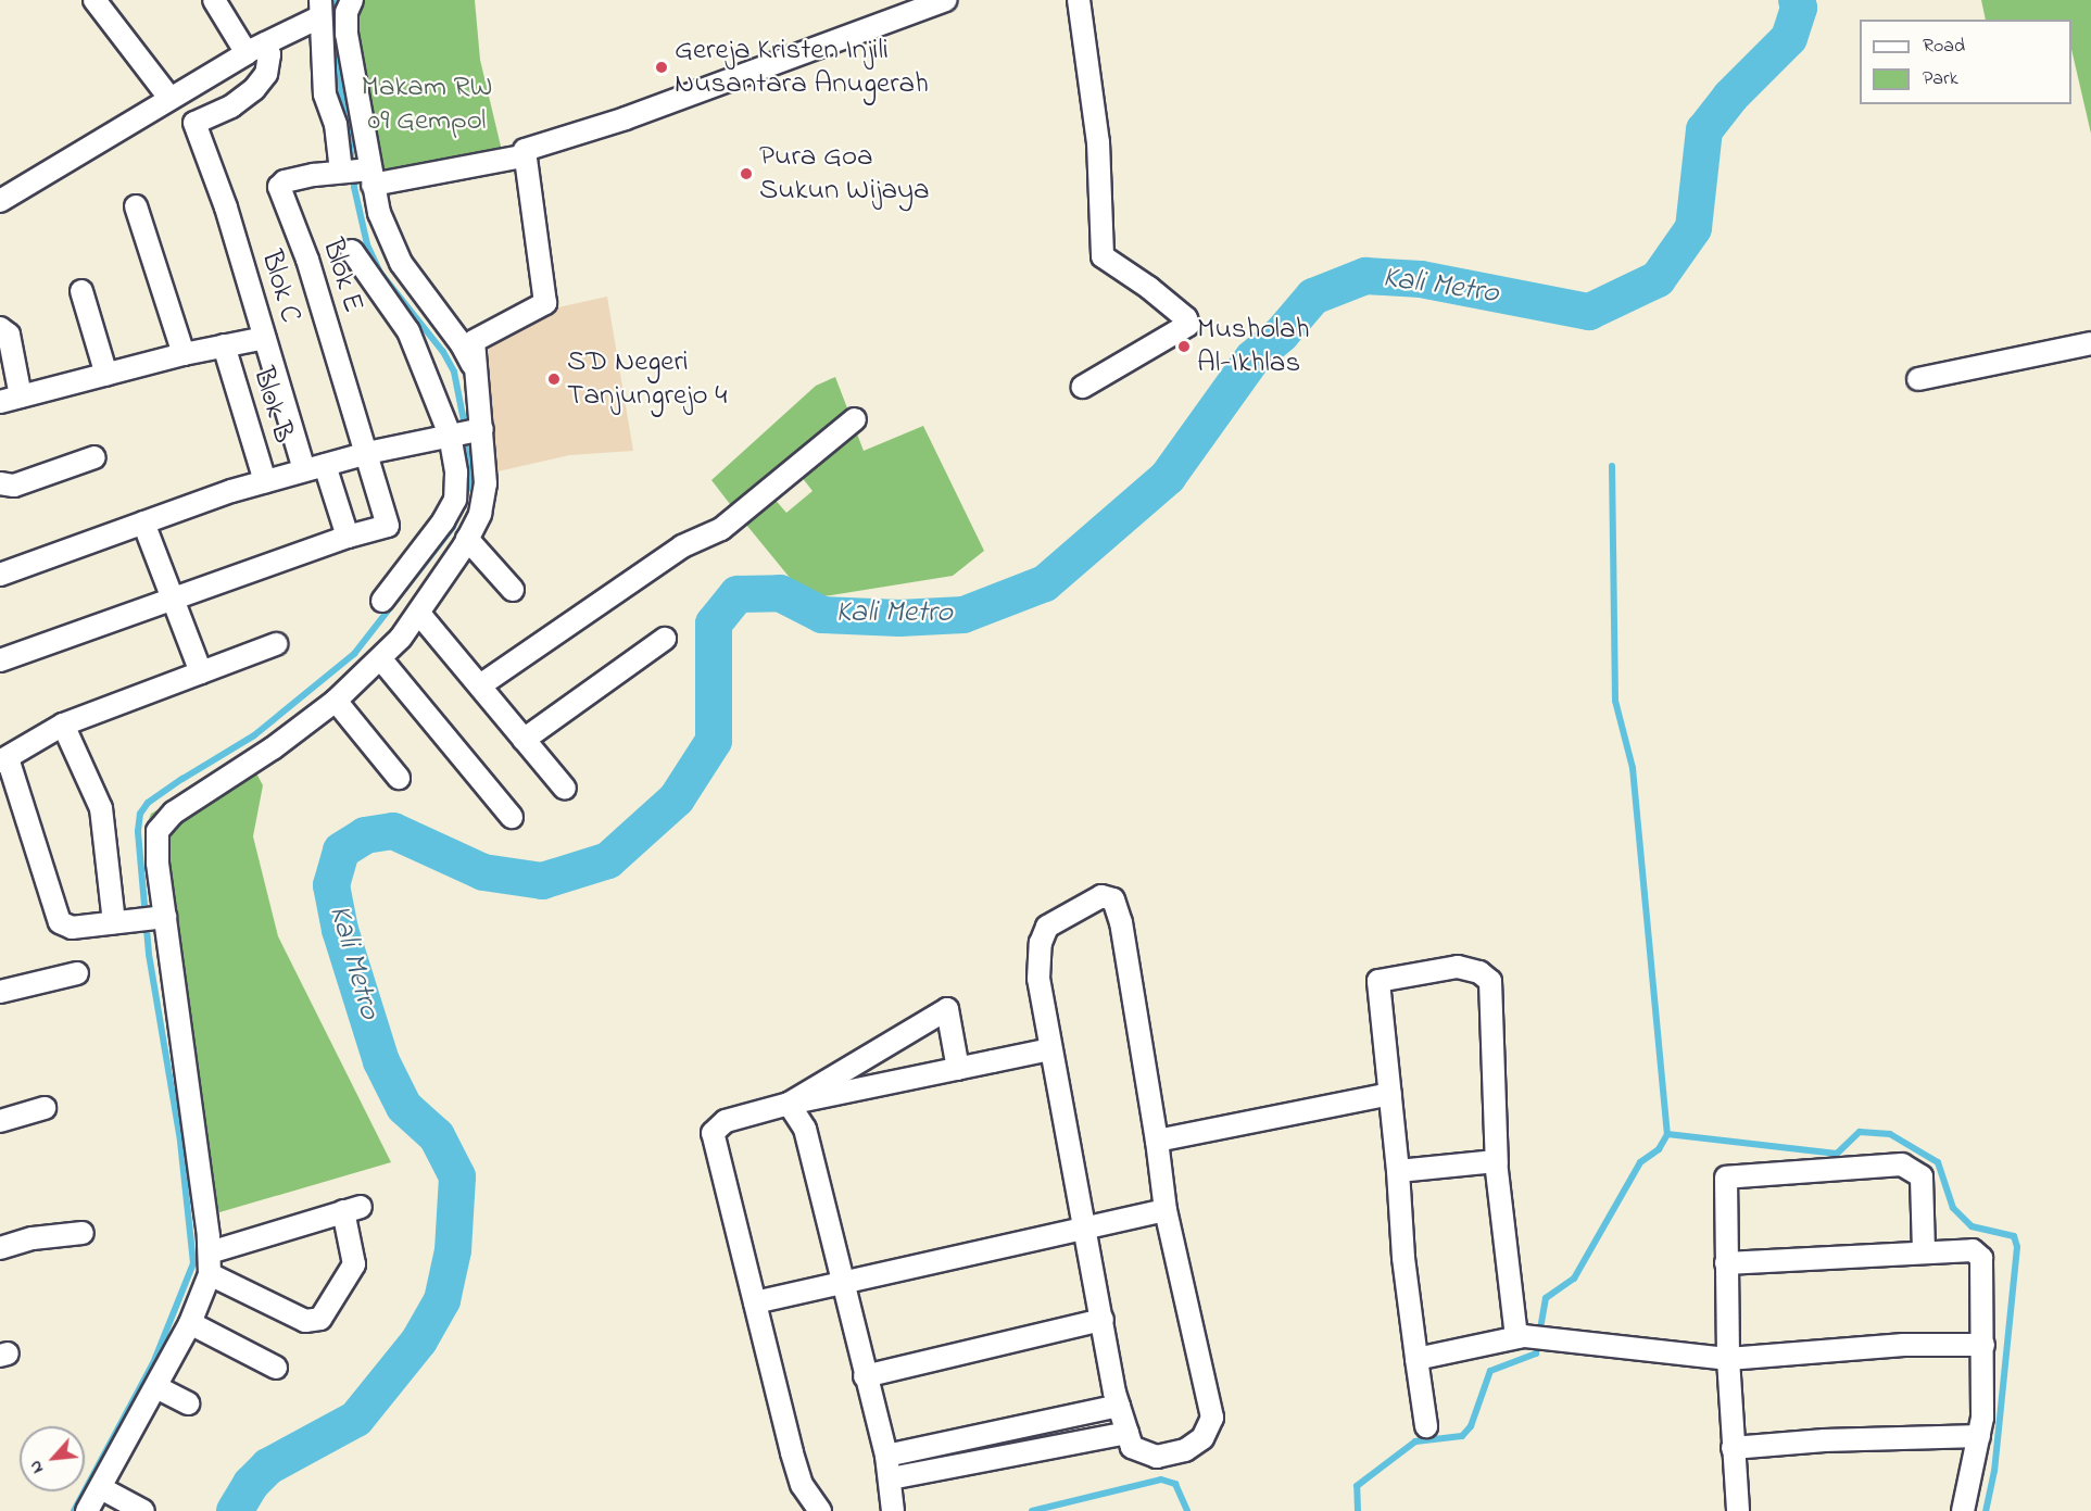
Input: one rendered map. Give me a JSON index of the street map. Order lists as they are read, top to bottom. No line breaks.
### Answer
{"streets":{"street":["Blok E","Blok C","Blok B"]},"water":["Kali Metro"],"parks":["Makam RW 09 Gempol"],"places":["Gereja Kristen Injili Nusantara Anugerah","Pura Goa Sukun Wijaya","Musholah Al-Ikhlas","SD Negeri Tanjungrejo 4"],"legend":["Road","Park"],"north":"bottom left"}
